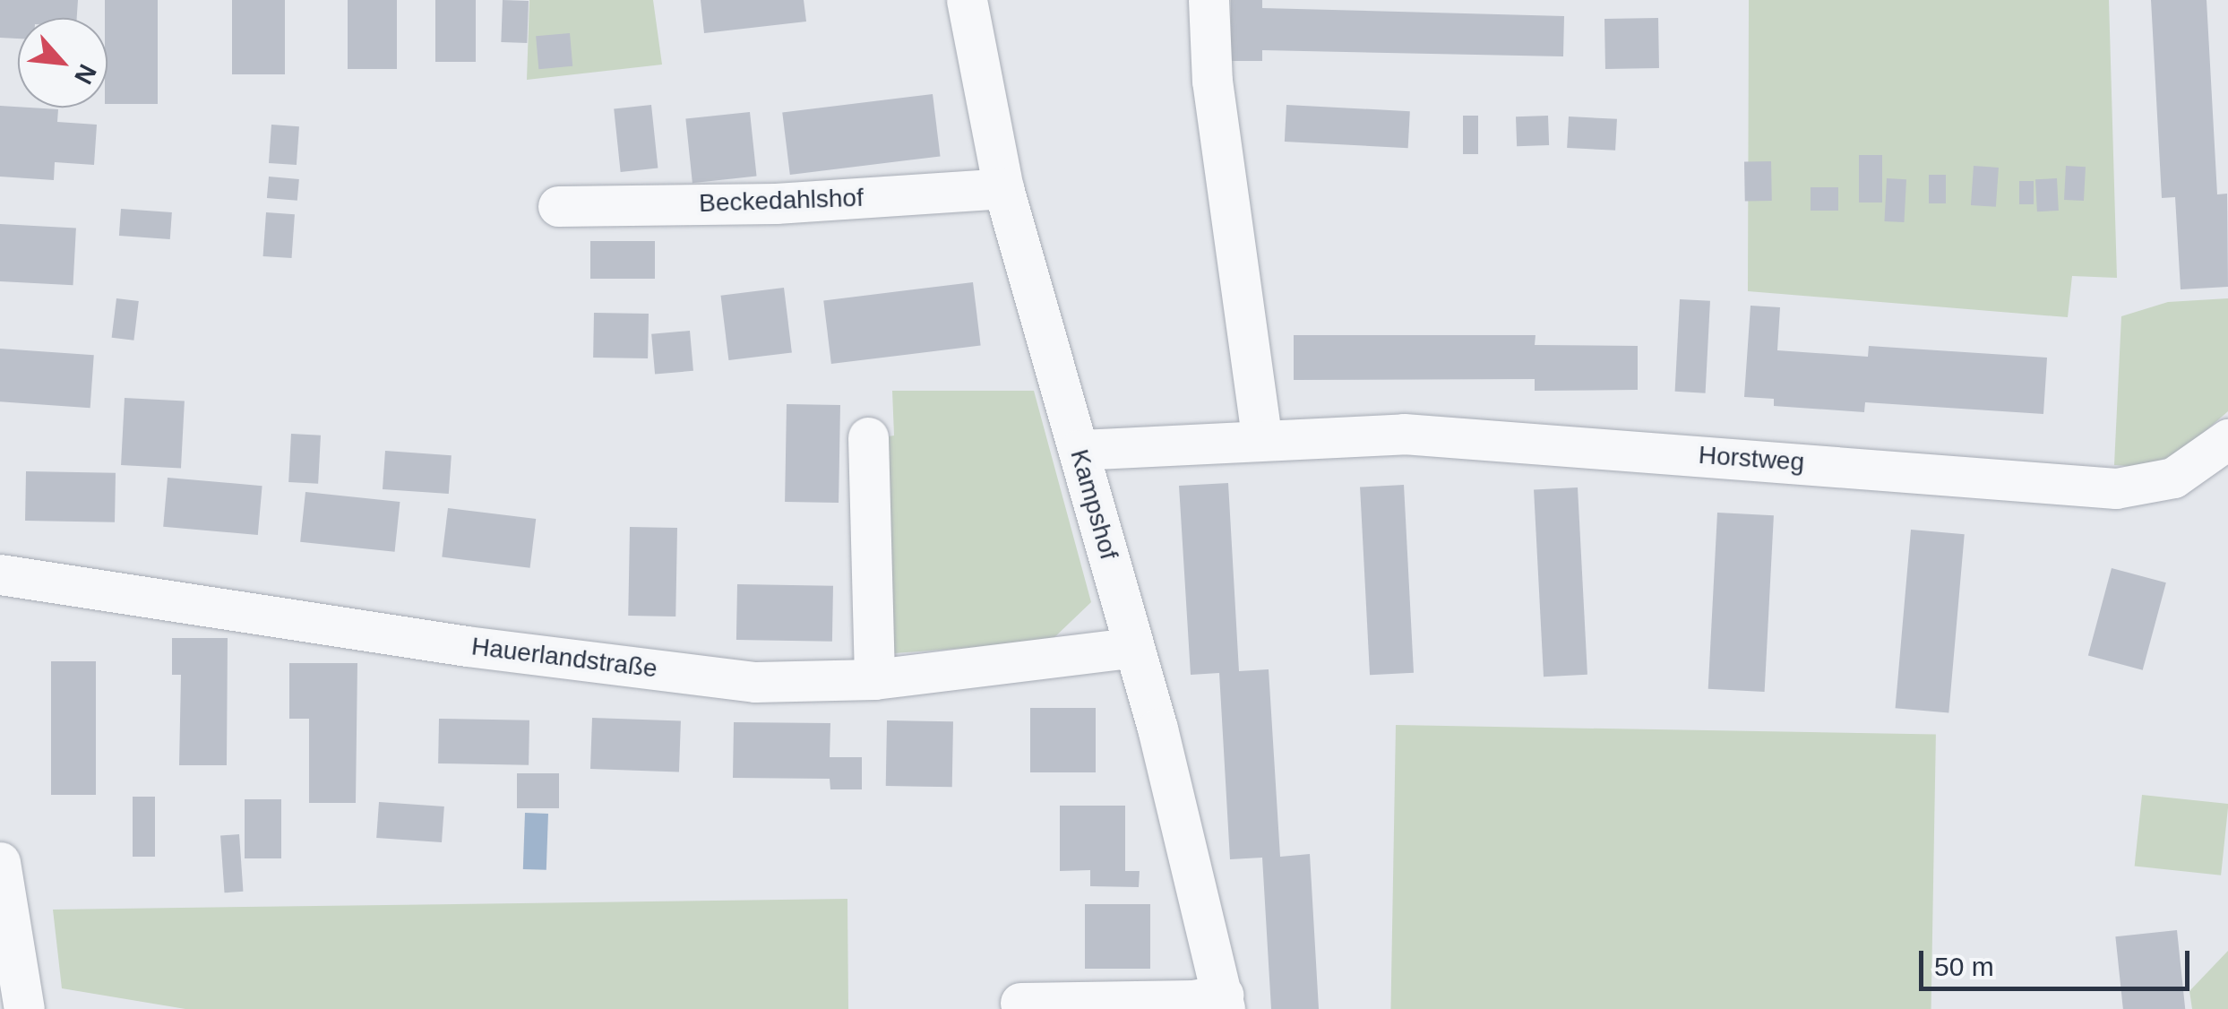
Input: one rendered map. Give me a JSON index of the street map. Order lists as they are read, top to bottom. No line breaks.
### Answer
{"streets":{"street":["Beckedahlshof","Horstweg","Kampshof","Hauerlandstraße"]},"crossings":[["Beckedahlshof","Kampshof"],["Horstweg","Kampshof"],["Kampshof","Hauerlandstraße"]],"scale_bar":"50 m","north":"bottom right"}
